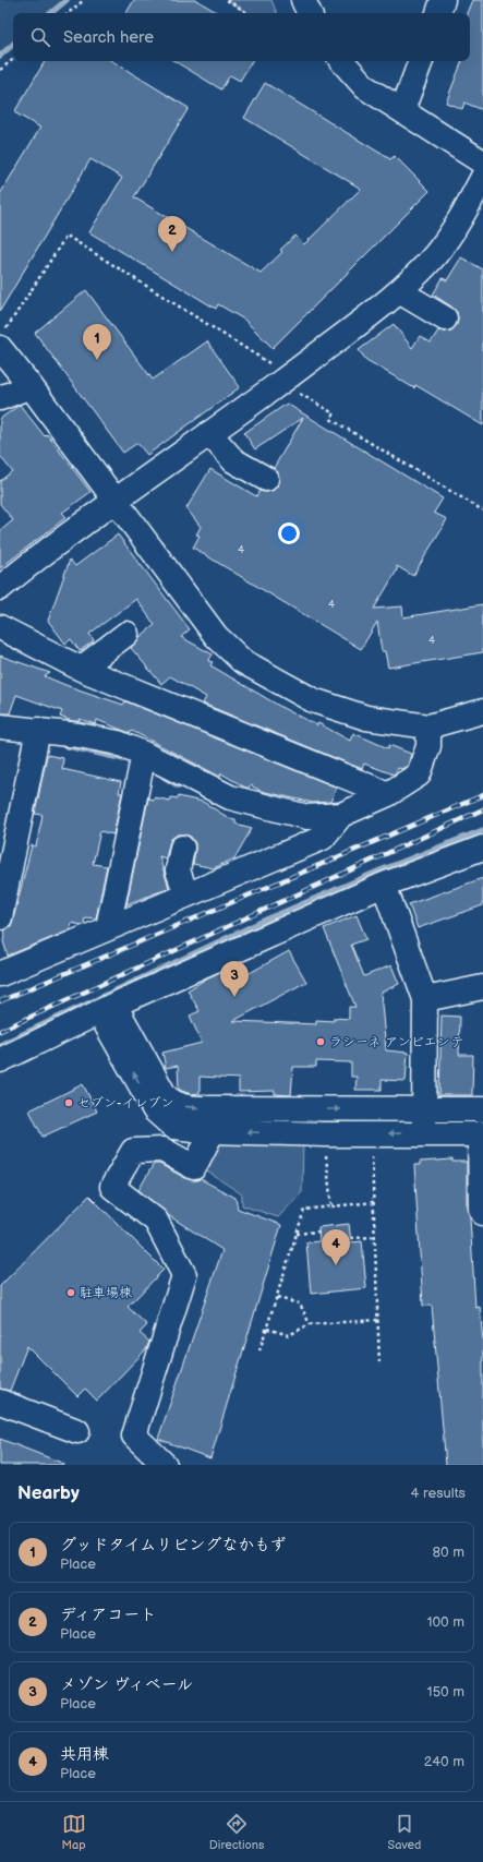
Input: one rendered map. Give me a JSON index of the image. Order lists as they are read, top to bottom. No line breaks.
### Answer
{"places":["ラシーネ アンビエンテ","セブン-イレブン","駐車場棟"],"house_numbers":["4","4","4"],"page":{"search":"Search here","pins":["2","1","3","4"],"heading":["Nearby","4 results"],"list":[{"mark":"1","name":"グッドタイムリビングなかもず","note":"Place","value":"80 m"},{"mark":"2","name":"ディアコート","note":"Place","value":"100 m"},{"mark":"3","name":"メゾン ヴィベール","note":"Place","value":"150 m"},{"mark":"4","name":"共用棟","note":"Place","value":"240 m"}],"nav":["Map","Directions","Saved"]}}
